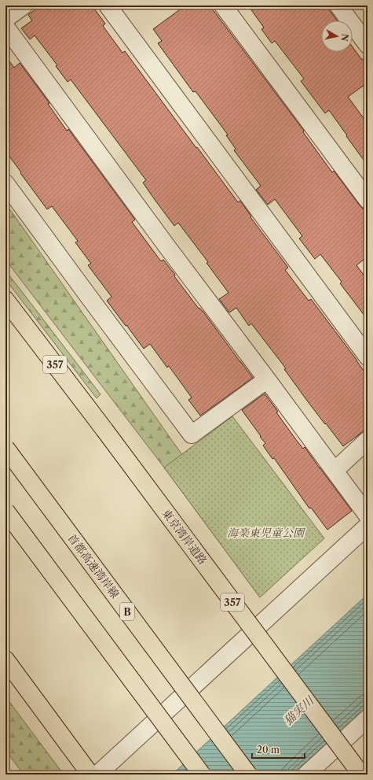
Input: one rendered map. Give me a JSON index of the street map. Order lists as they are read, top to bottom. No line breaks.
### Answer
{"streets":{"highway":["357","東京湾岸道路","首都高速湾岸線","B"]},"water":["猫実川"],"parks":["海楽東児童公園"],"scale_bar":"20 m","north":"right"}
